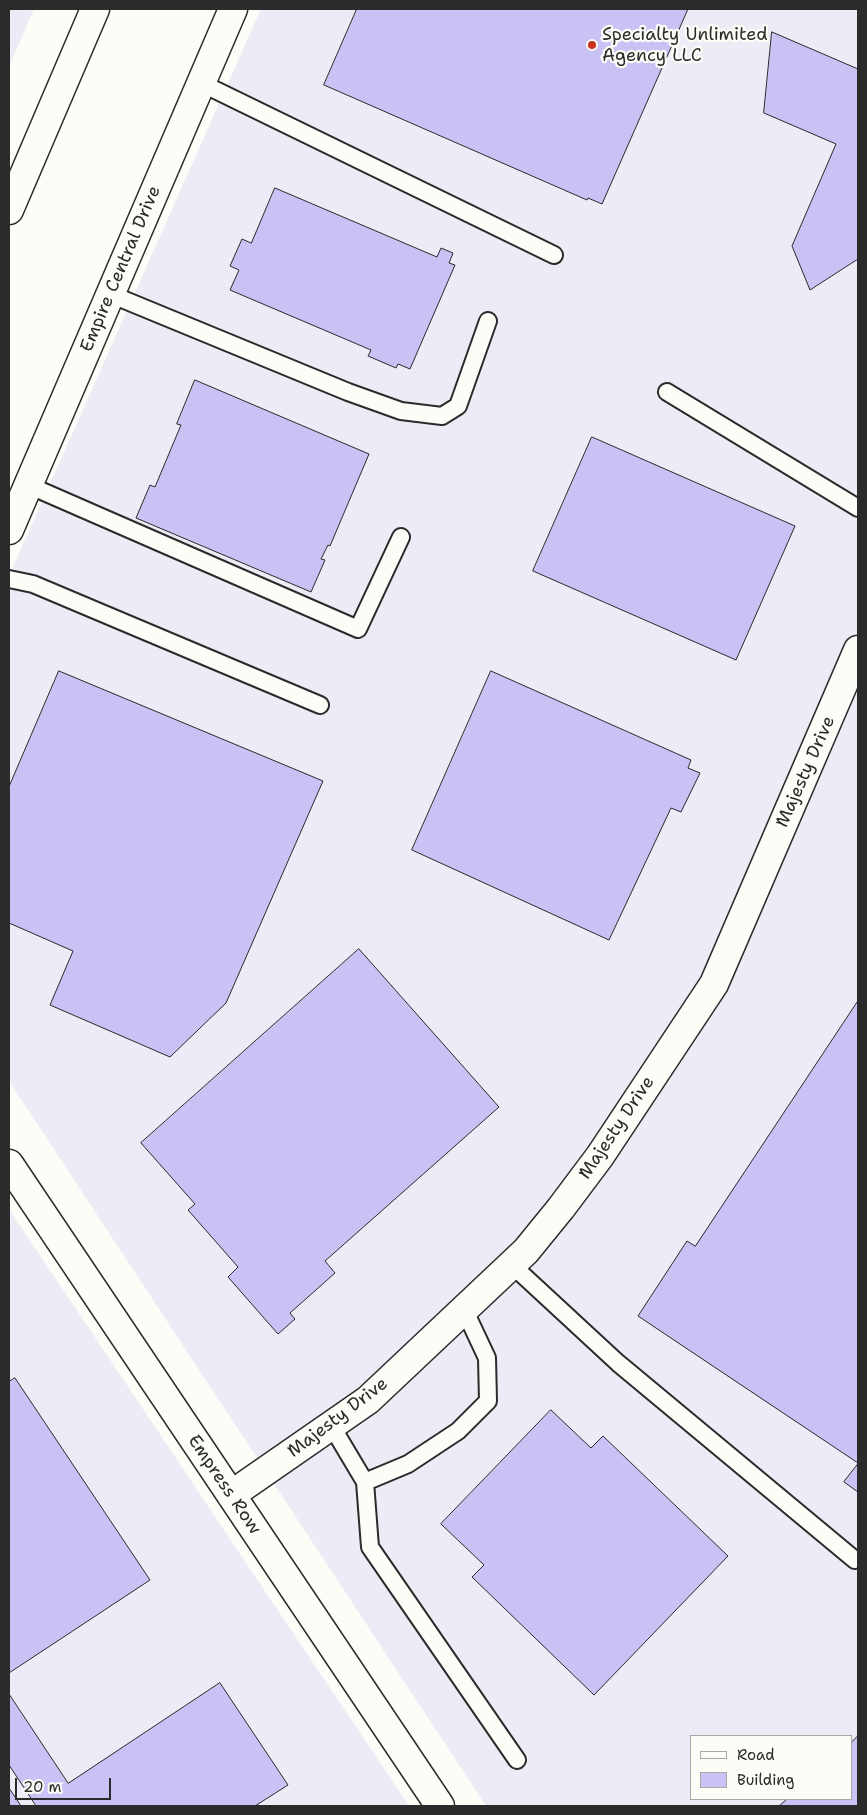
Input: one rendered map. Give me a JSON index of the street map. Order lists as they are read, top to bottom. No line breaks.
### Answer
{"streets":{"street":["Empire Central Drive","Majesty Drive","Empress Row"]},"crossings":[["Majesty Drive","Empress Row"]],"places":["Specialty Unlimited Agency LLC"],"legend":["Road","Building"],"scale_bar":"20 m"}
